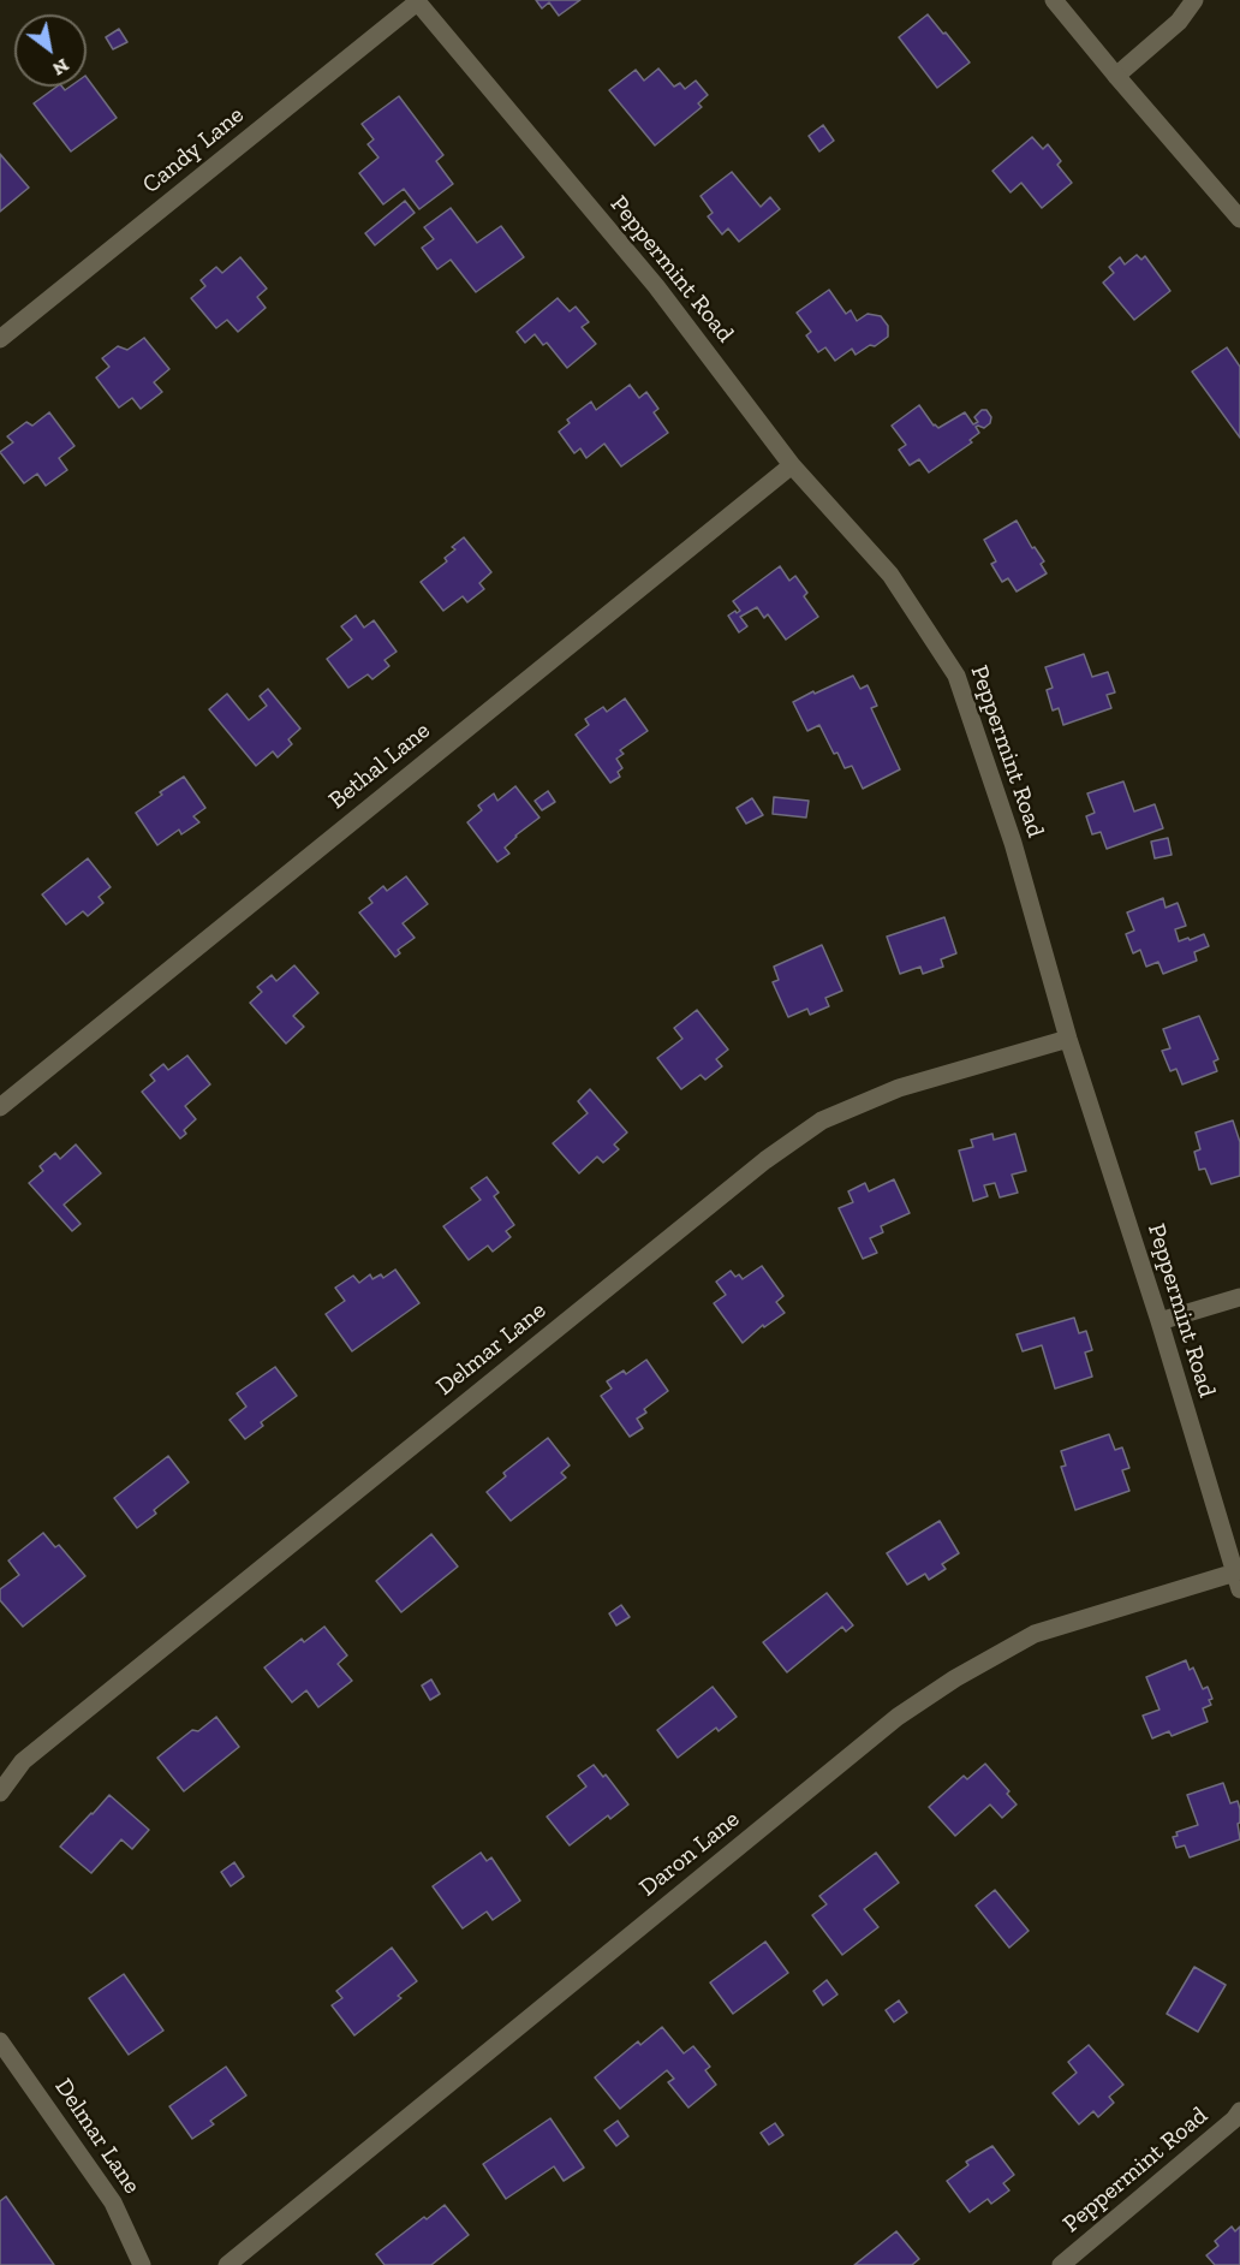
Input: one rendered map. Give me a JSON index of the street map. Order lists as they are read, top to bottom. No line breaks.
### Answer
{"streets":{"street":["Candy Lane","Peppermint Road","Bethal Lane","Delmar Lane","Daron Lane"]},"crossings":[["Candy Lane","Peppermint Road"],["Peppermint Road","Bethal Lane"],["Peppermint Road","Delmar Lane"],["Peppermint Road","Daron Lane"]],"north":"bottom right"}
